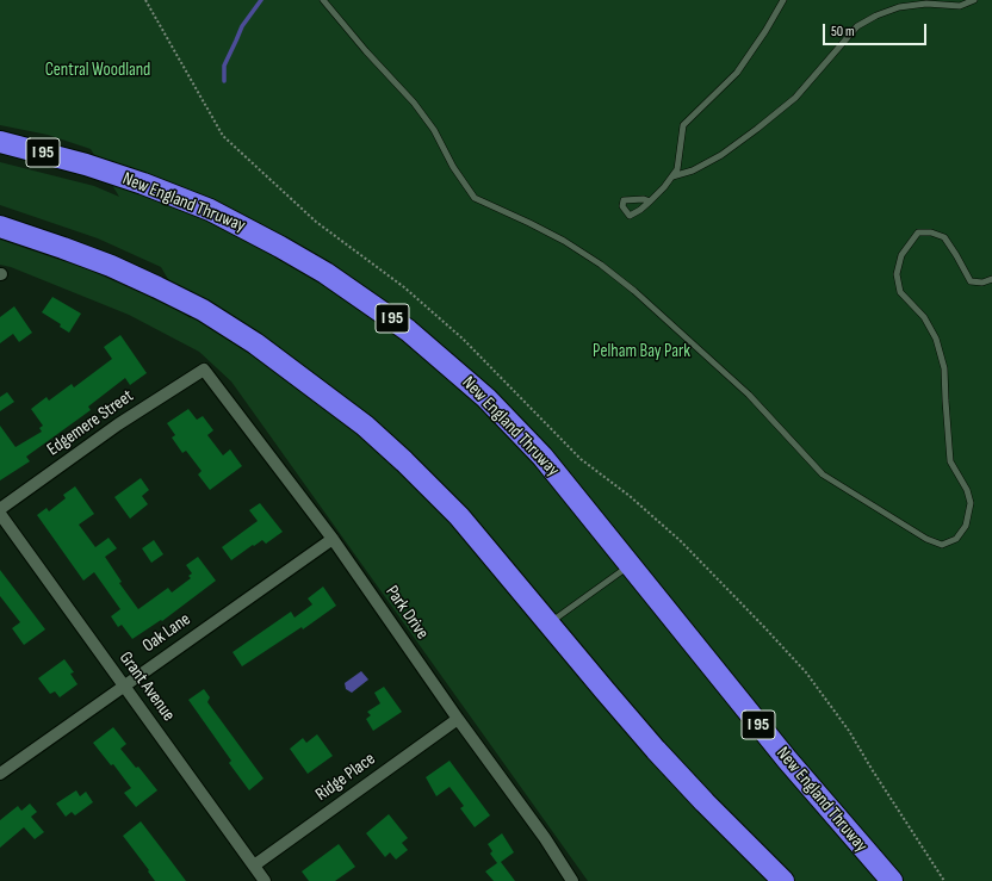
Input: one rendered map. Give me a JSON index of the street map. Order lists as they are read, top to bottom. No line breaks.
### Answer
{"streets":{"highway":["I 95","New England Thruway"],"street":["Edgemere Street","Park Drive","Oak Lane","Grant Avenue","Ridge Place"]},"crossings":[["Edgemere Street","Park Drive"],["Park Drive","Oak Lane"],["Park Drive","Ridge Place"],["Oak Lane","Grant Avenue"],["Grant Avenue","Ridge Place"]],"parks":["Central Woodland","Pelham Bay Park"],"scale_bar":"50 m"}
